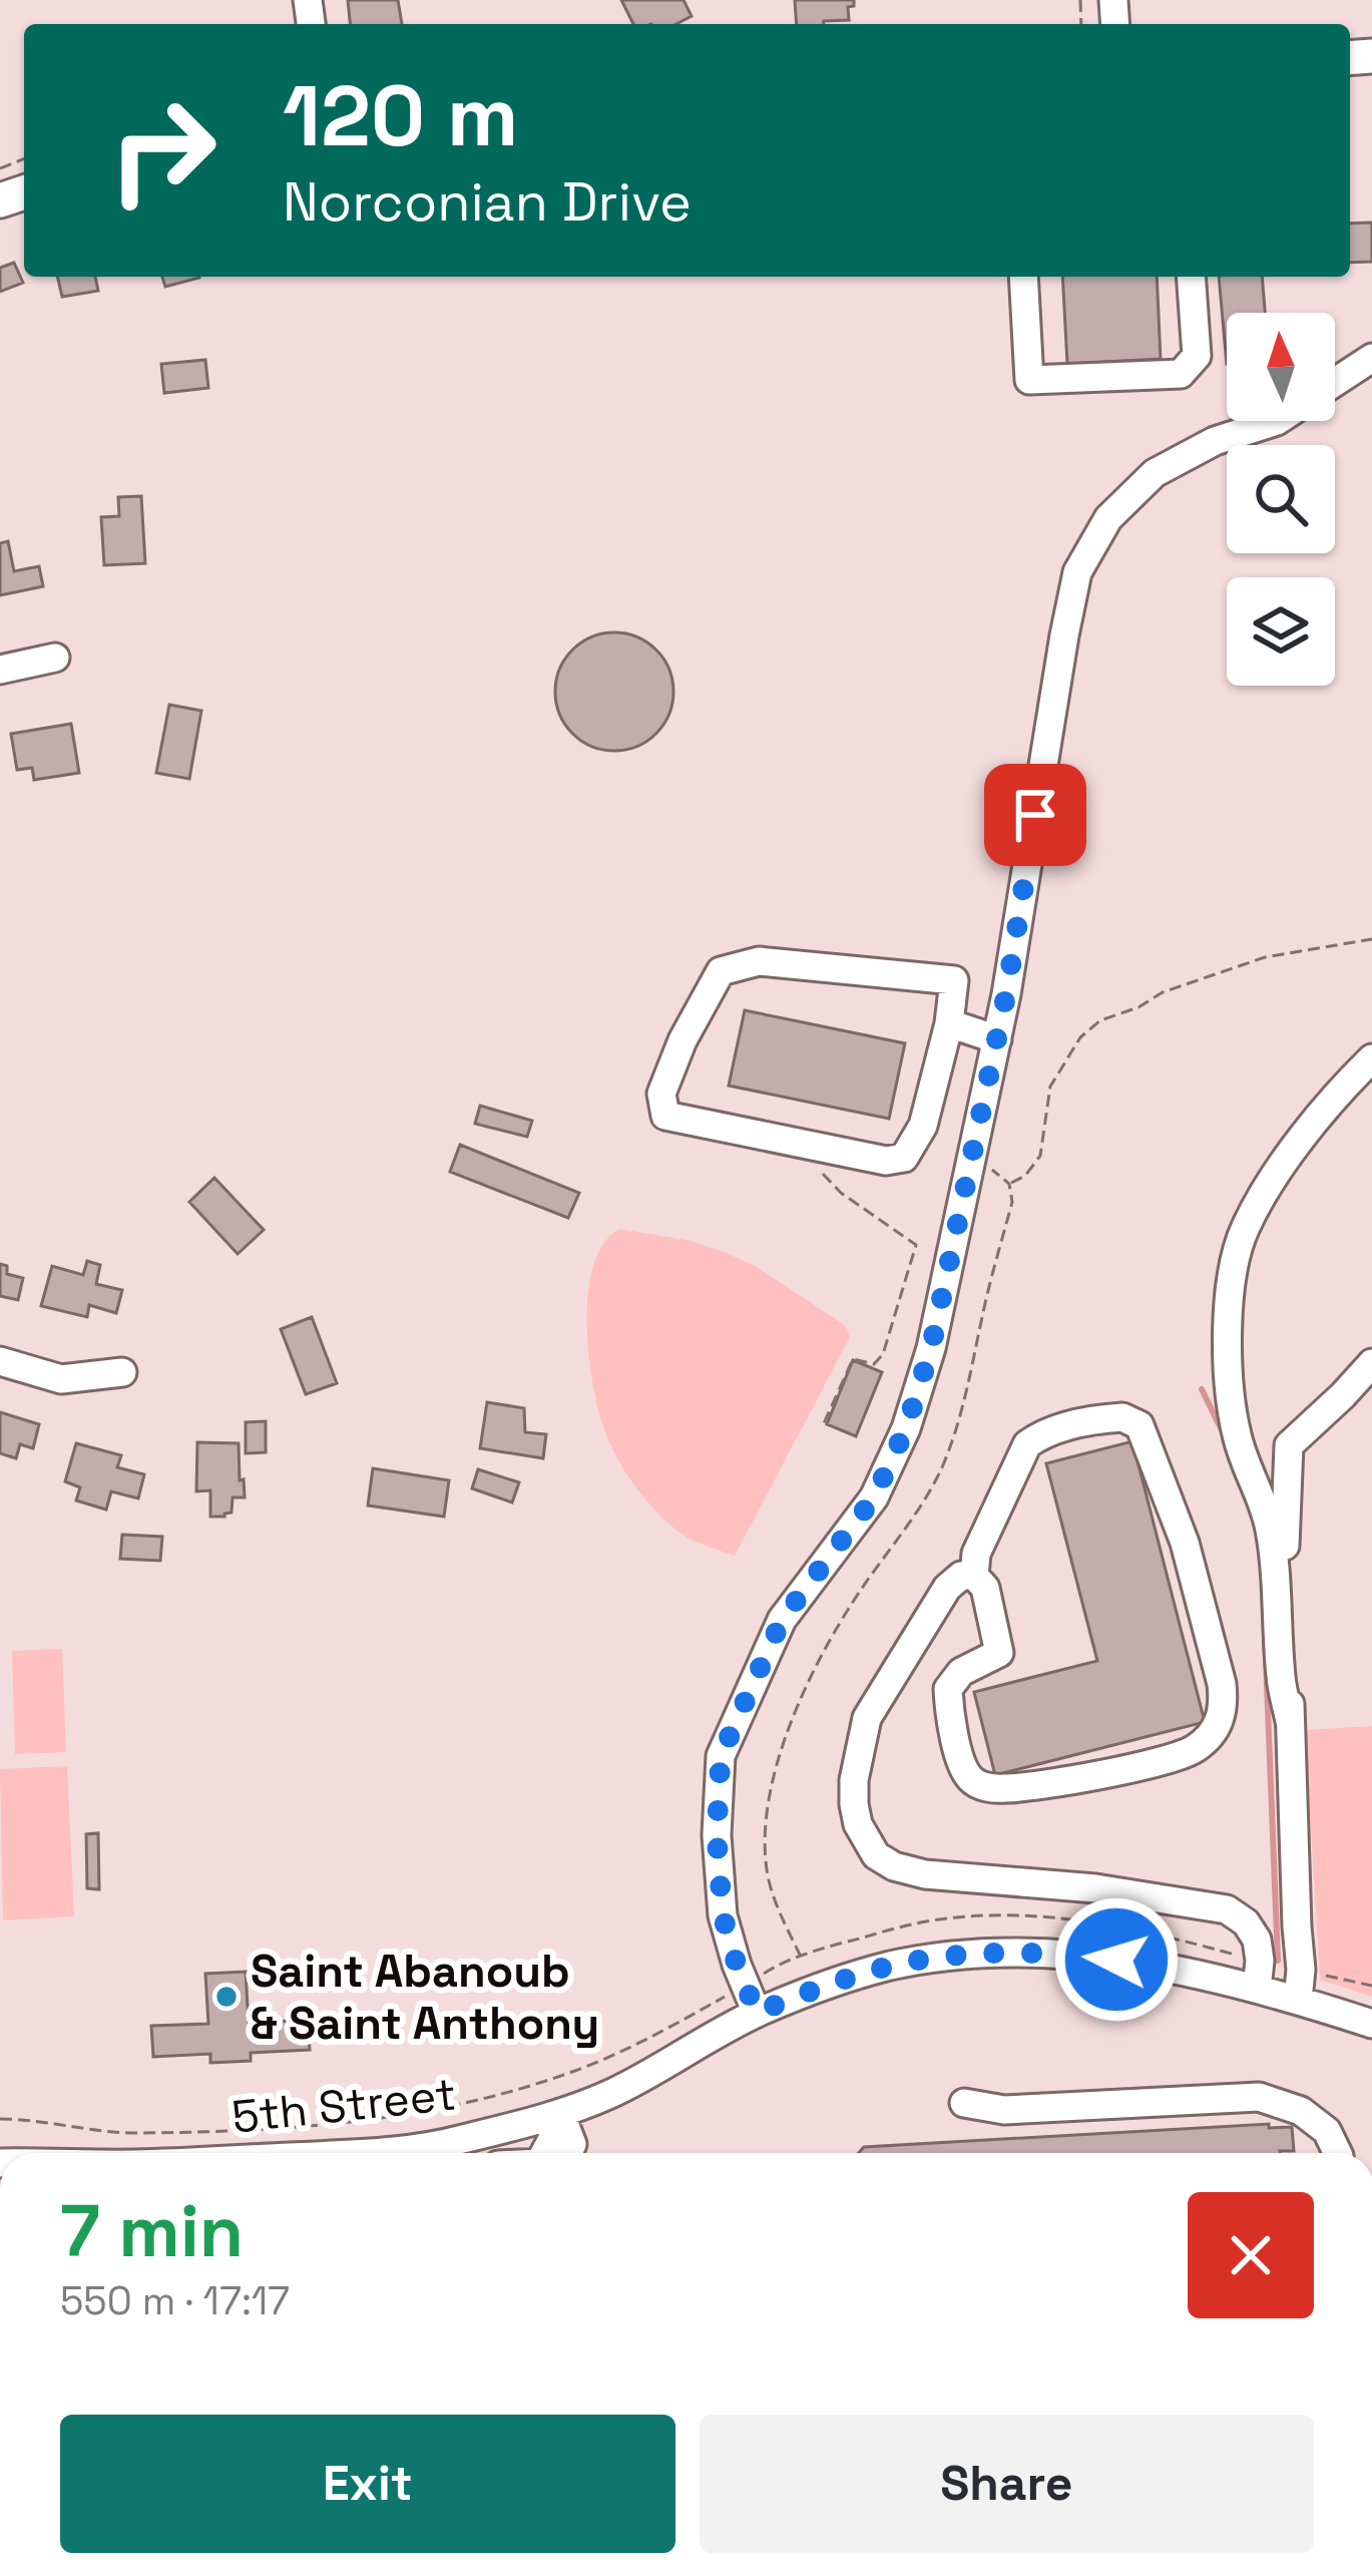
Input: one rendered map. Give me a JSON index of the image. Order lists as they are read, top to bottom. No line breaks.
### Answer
{"streets":{"street":["5th Street"]},"places":["Saint Abanoub & Saint Anthony"],"north":"top","page":{"turn":["120 m","Norconian Drive"],"heading":["7 min","550 m · 17:17"],"buttons":["Exit","Share"]}}
